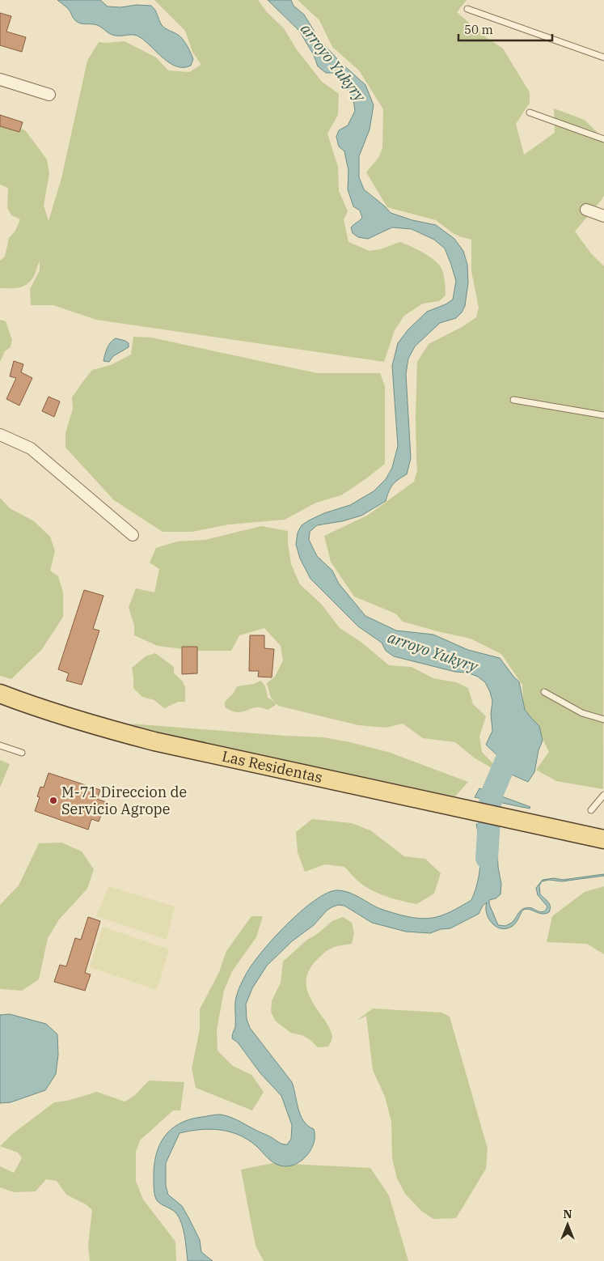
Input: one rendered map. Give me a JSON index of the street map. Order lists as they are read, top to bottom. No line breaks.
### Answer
{"streets":{"main road":["Las Residentas"]},"water":["arroyo Yukyry"],"places":["M-71 Direccion de Servicio Agrope"],"scale_bar":"50 m","north":"top"}
